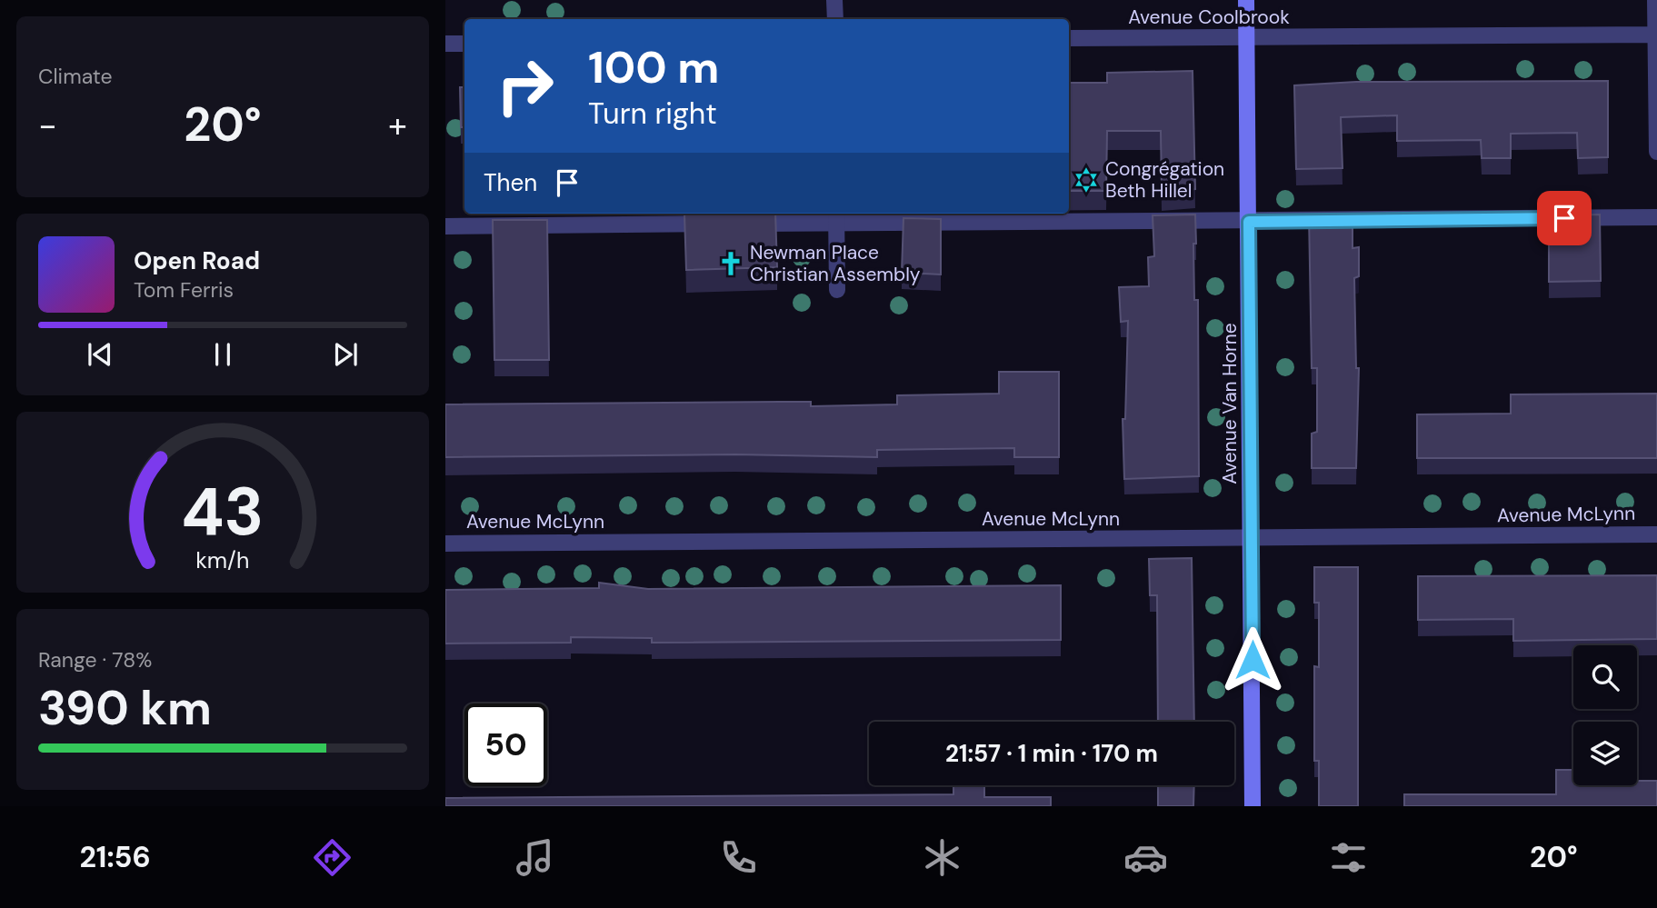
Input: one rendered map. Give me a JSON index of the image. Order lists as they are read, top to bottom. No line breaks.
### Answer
{"streets":{"main road":["Avenue Van Horne"],"street":["Avenue Coolbrook","Avenue McLynn"]},"crossings":[["Avenue Coolbrook","Avenue Van Horne"],["Avenue Van Horne","Avenue McLynn"]],"places":{"synagogue":["Congrégation Beth Hillel"],"church":["Newman Place Christian Assembly"]},"page":{"tile":["Climate",["Range · 78%","390 km"]],"turn":["100 m","Turn right"],"heat":["−","20°","+"],"then":"Then","song":["Open Road","Tom Ferris"],"limit":"50","trip":"21:57 · 1 min · 170 m","tabs":["21:56","20°"],"gauge":["43","km/h"]}}
